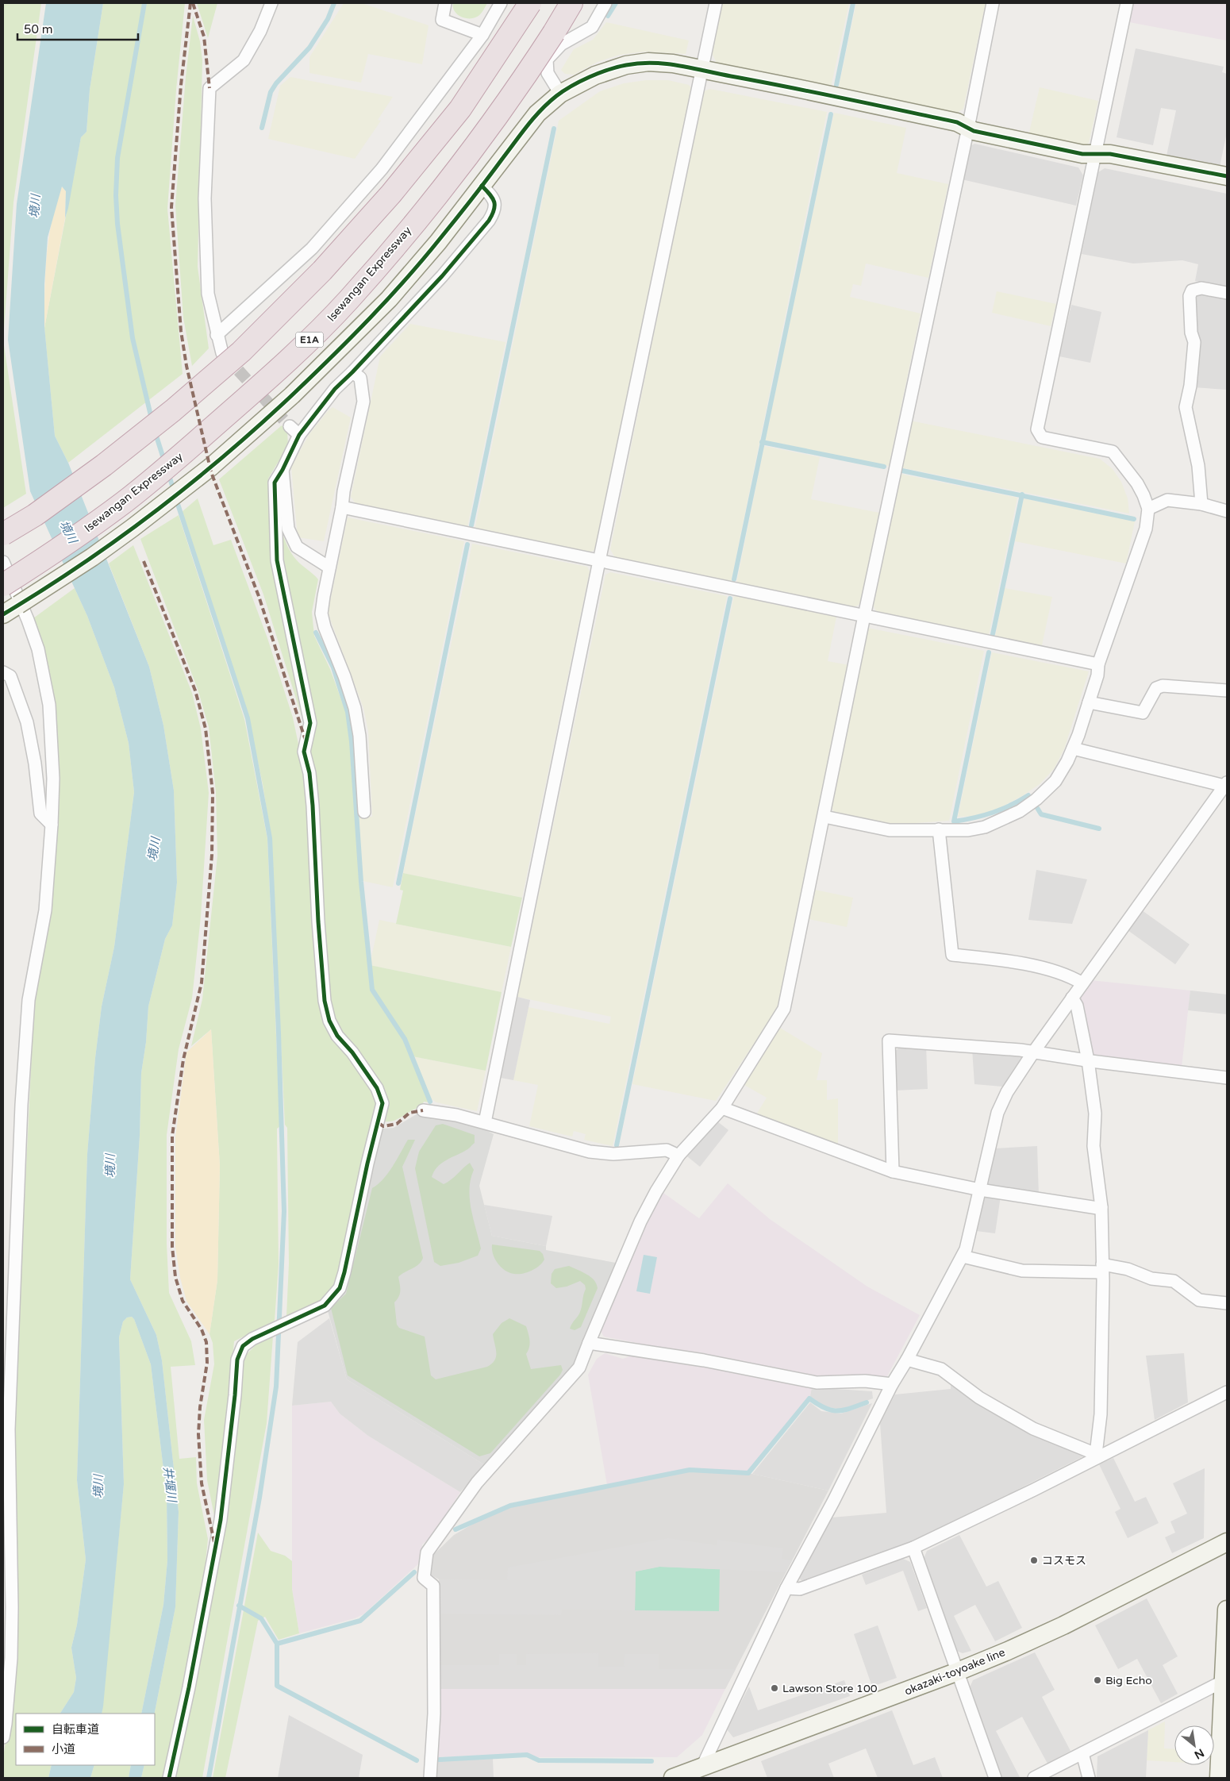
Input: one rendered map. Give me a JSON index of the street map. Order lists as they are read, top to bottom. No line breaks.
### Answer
{"streets":{"highway":["Isewangan Expressway","E1A"],"street":["okazaki-toyoake line"]},"water":["境川","井堰川"],"places":["コスモス","Big Echo","Lawson Store 100"],"legend":["自転車道","小道"],"scale_bar":"50 m","north":"bottom right"}
